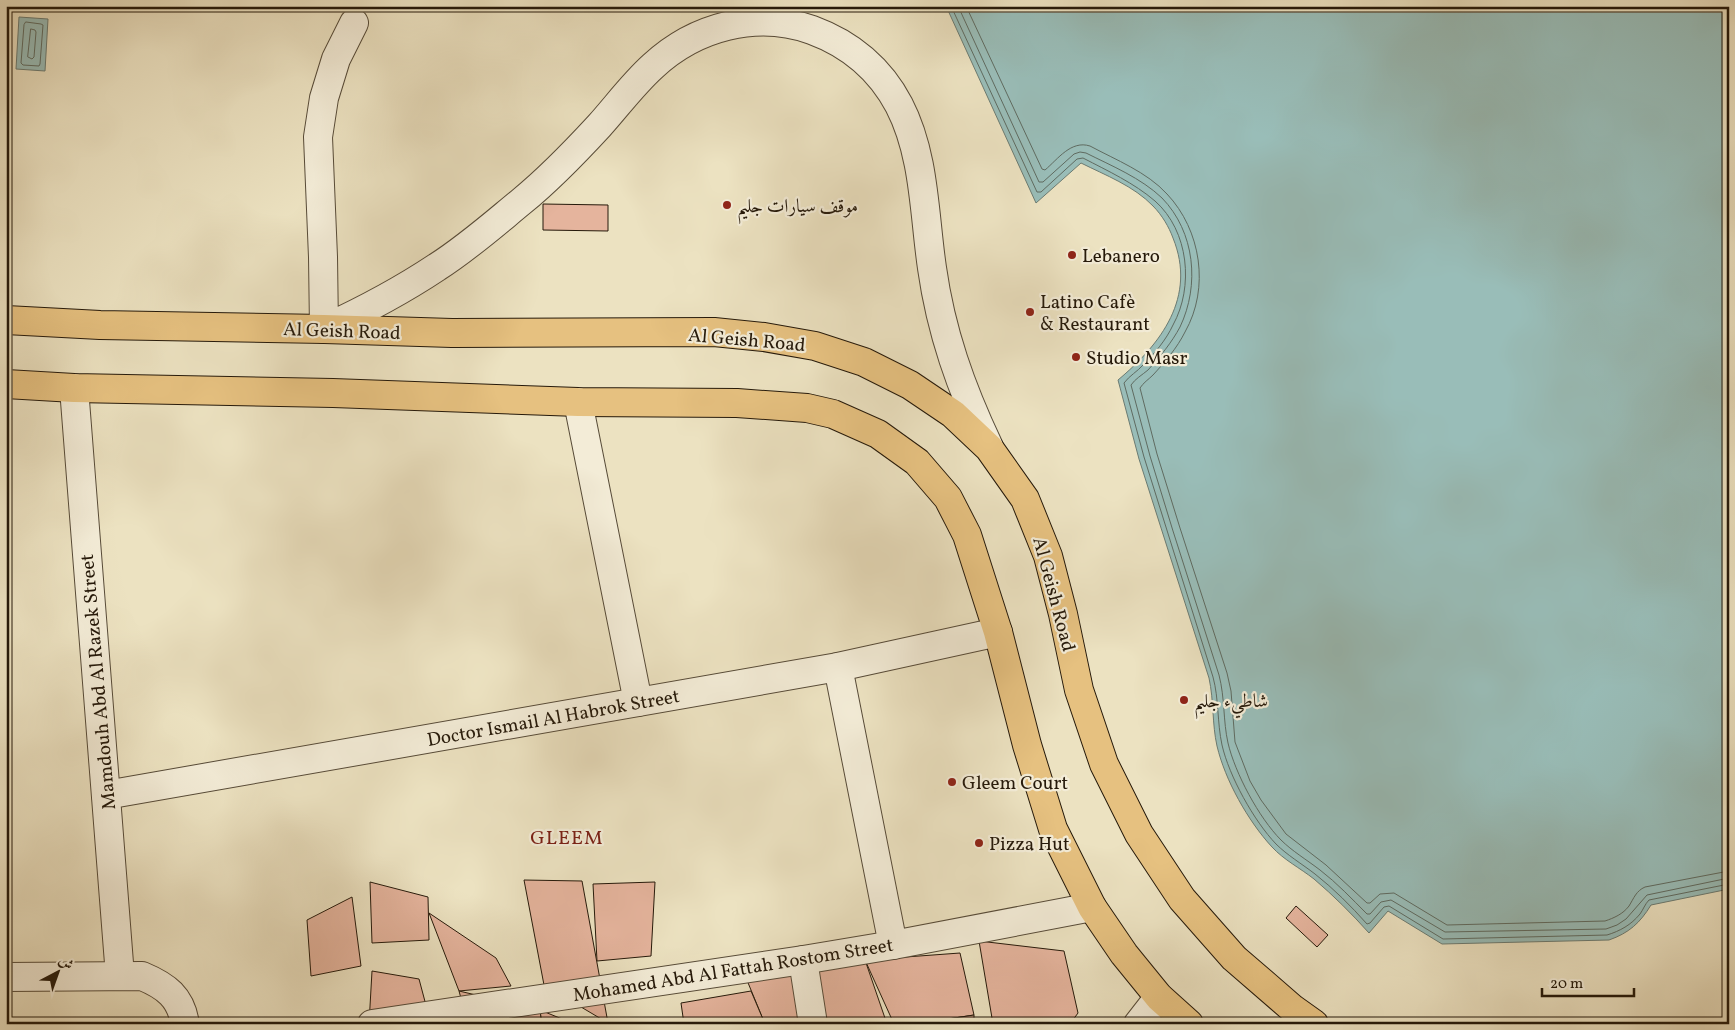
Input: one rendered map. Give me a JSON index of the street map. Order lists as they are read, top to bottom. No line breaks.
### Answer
{"streets":{"highway":["Al Geish Road"],"street":["Mamdouh Abd Al Razek Street","Doctor Ismail Al Habrok Street","Mohamed Abd Al Fattah Rostom Street"]},"crossings":[["Mamdouh Abd Al Razek Street","Doctor Ismail Al Habrok Street"]],"districts":["GLEEM"],"places":["موقف سيارات جليم","Lebanero","Latino Cafè & Restaurant","Studio Masr","شاطيء جليم","Gleem Court","Pizza Hut"],"scale_bar":"20 m","north":"top right"}
